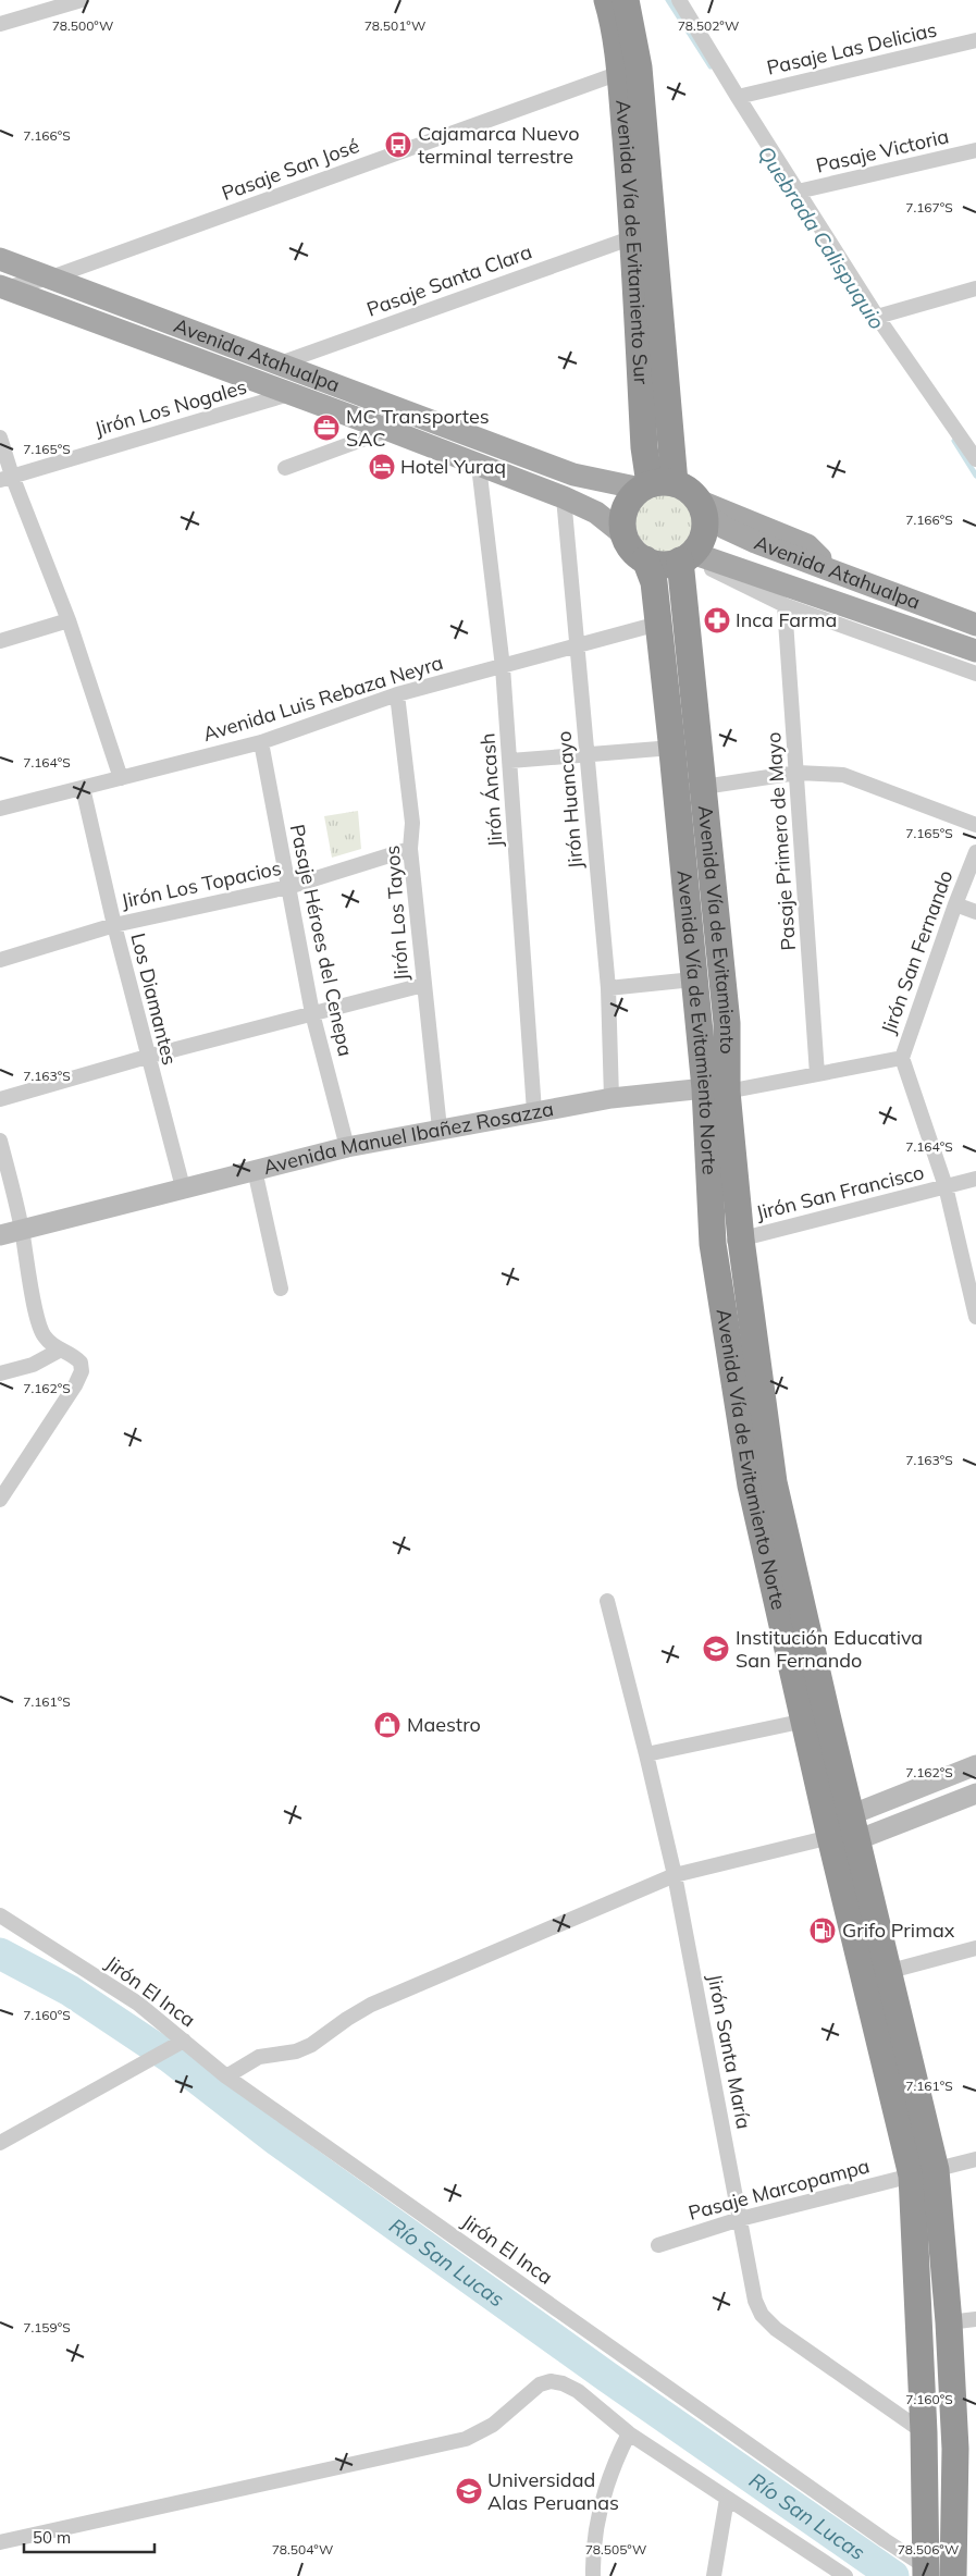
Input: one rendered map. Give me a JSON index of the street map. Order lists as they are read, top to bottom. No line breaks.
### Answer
{"streets":{"highway":["Avenida Vía de Evitamiento Sur","Avenida Vía de Evitamiento","Avenida Vía de Evitamiento Norte"],"main road":["Avenida Atahualpa"],"street":["Pasaje Las Delicias","Pasaje Victoria","Pasaje San José","Pasaje Santa Clara","Jirón Los Nogales","Avenida Luis Rebaza Neyra","Jirón Áncash","Jirón Huancayo","Pasaje Primero de Mayo","Jirón Los Topacios","Jirón Los Tayos","Pasaje Héroes del Cenepa","Jirón San Fernando","Los Diamantes","Avenida Manuel Ibañez Rosazza","Jirón San Francisco","Jirón El Inca","Jirón Santa María","Pasaje Marcopampa"]},"crossings":[["Pasaje San José","Avenida Vía de Evitamiento Sur"],["Pasaje San José","Avenida Atahualpa"],["Avenida Vía de Evitamiento Sur","Pasaje Santa Clara"],["Avenida Vía de Evitamiento Sur","Avenida Atahualpa"],["Avenida Vía de Evitamiento Sur","Avenida Vía de Evitamiento"],["Avenida Vía de Evitamiento Sur","Avenida Vía de Evitamiento Norte"],["Pasaje Santa Clara","Avenida Atahualpa"],["Avenida Atahualpa","Jirón Los Nogales"],["Avenida Atahualpa","Jirón Áncash"],["Avenida Atahualpa","Jirón Huancayo"],["Avenida Atahualpa","Avenida Vía de Evitamiento"],["Avenida Atahualpa","Avenida Vía de Evitamiento Norte"],["Avenida Luis Rebaza Neyra","Jirón Áncash"],["Avenida Luis Rebaza Neyra","Jirón Huancayo"],["Avenida Luis Rebaza Neyra","Jirón Los Tayos"],["Avenida Luis Rebaza Neyra","Pasaje Héroes del Cenepa"],["Avenida Luis Rebaza Neyra","Los Diamantes"],["Avenida Luis Rebaza Neyra","Avenida Vía de Evitamiento Norte"],["Jirón Áncash","Avenida Manuel Ibañez Rosazza"],["Jirón Huancayo","Avenida Manuel Ibañez Rosazza"],["Jirón Los Topacios","Jirón Los Tayos"],["Jirón Los Topacios","Pasaje Héroes del Cenepa"],["Jirón Los Topacios","Los Diamantes"],["Jirón Los Tayos","Avenida Manuel Ibañez Rosazza"],["Avenida Vía de Evitamiento","Avenida Vía de Evitamiento Norte"],["Avenida Vía de Evitamiento","Avenida Manuel Ibañez Rosazza"],["Avenida Vía de Evitamiento","Jirón San Francisco"],["Avenida Vía de Evitamiento","Pasaje Marcopampa"],["Pasaje Héroes del Cenepa","Avenida Manuel Ibañez Rosazza"],["Jirón San Fernando","Jirón San Francisco"],["Los Diamantes","Avenida Manuel Ibañez Rosazza"],["Avenida Vía de Evitamiento Norte","Avenida Manuel Ibañez Rosazza"],["Avenida Vía de Evitamiento Norte","Jirón San Francisco"],["Jirón Santa María","Pasaje Marcopampa"]],"water":["Quebrada Calispuquio","Río San Lucas"],"places":{"bus stop":["Cajamarca Nuevo terminal terrestre"],"office":["MC Transportes SAC"],"hotel":["Hotel Yuraq"],"pharmacy":["Inca Farma"],"school or university":["Institución Educativa San Fernando","Universidad Alas Peruanas"],"shop":["Maestro"],"fuel station":["Grifo Primax"]},"scale_bar":"50 m","coordinates":["78.501°W","78.500°W","78.502°W","7.166°S","7.167°S","7.165°S","7.164°S","7.163°S","7.162°S","7.161°S","7.160°S","7.159°S","78.504°W","78.505°W","78.506°W"]}
